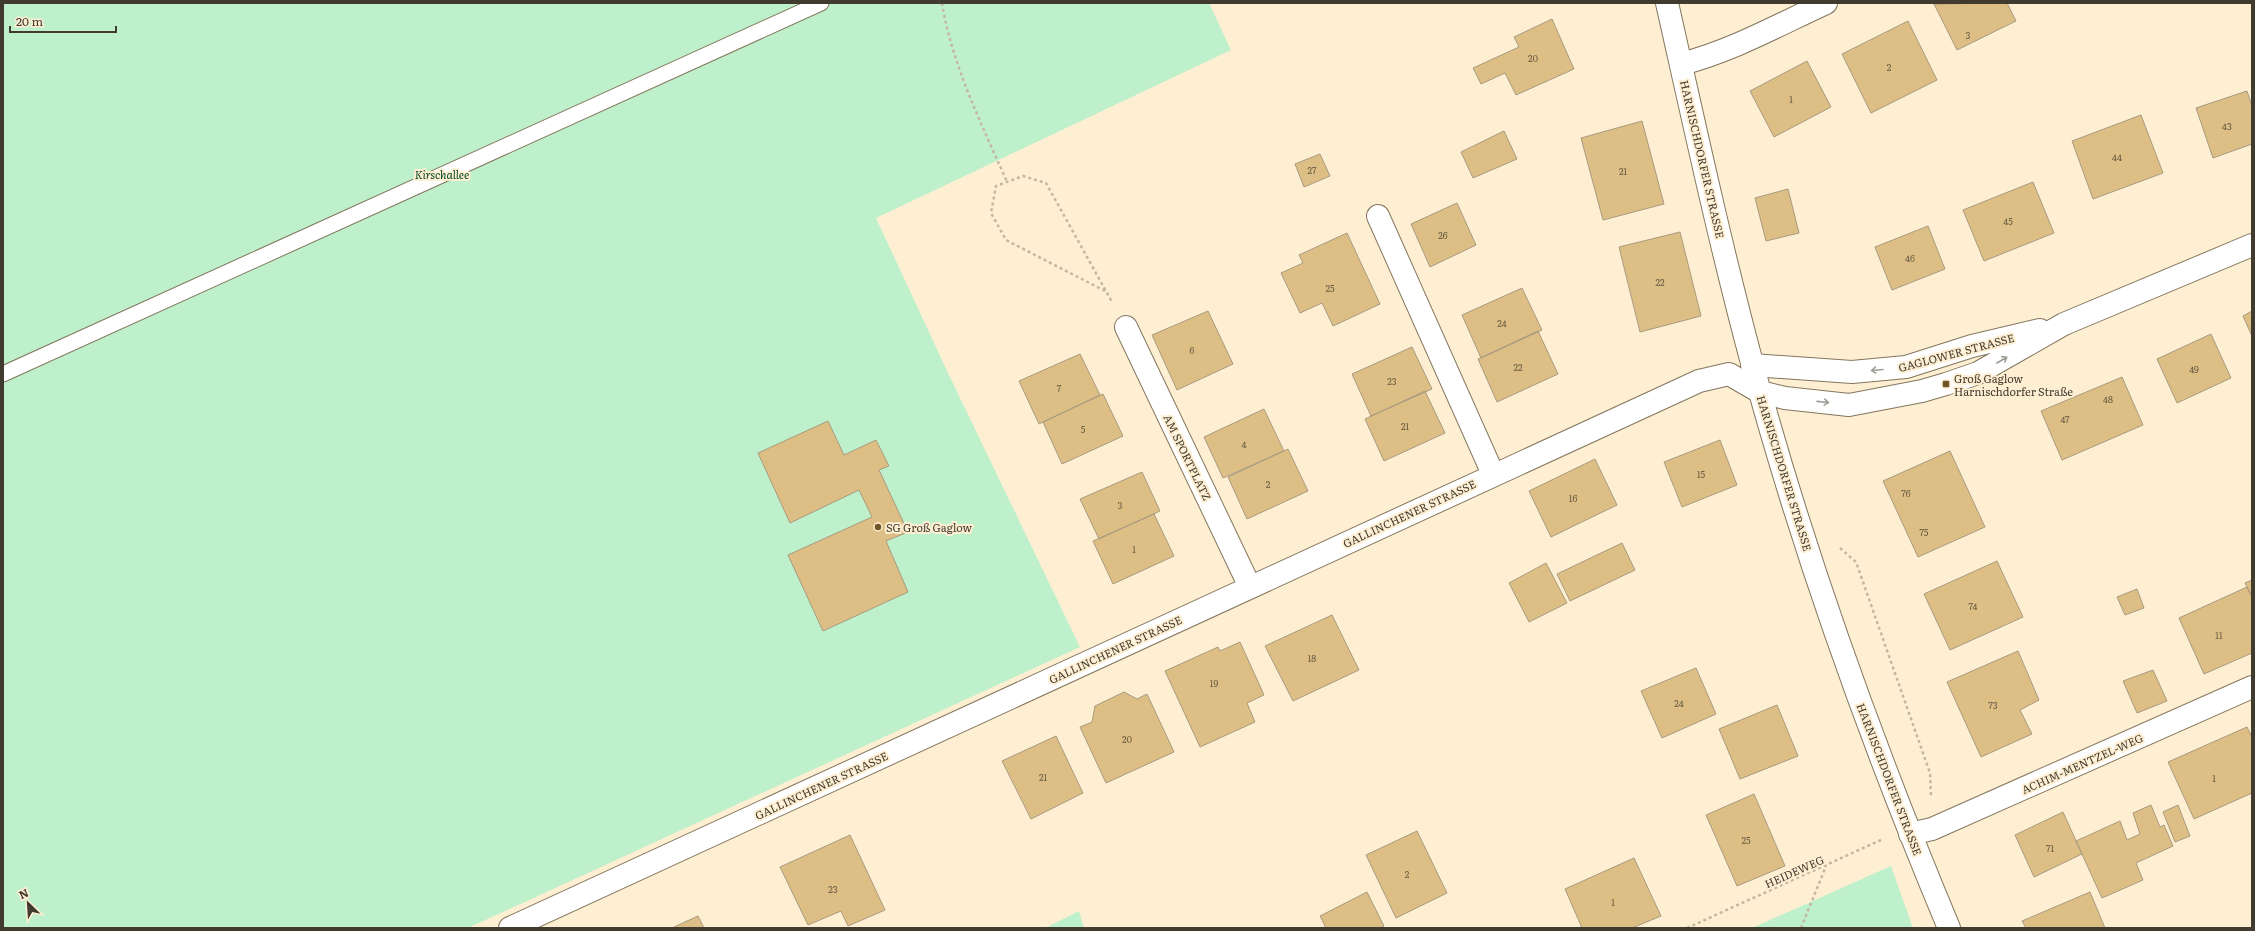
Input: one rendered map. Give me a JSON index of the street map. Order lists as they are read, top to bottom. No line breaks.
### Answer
{"streets":{"street":["HARNISCHDORFER STRASSE","GAGLOWER STRASSE","AM SPORTPLATZ","GALLINCHENER STRASSE","ACHIM-MENTZEL-WEG"],"path":["HEIDEWEG"]},"crossings":[["HARNISCHDORFER STRASSE","GAGLOWER STRASSE"],["HARNISCHDORFER STRASSE","ACHIM-MENTZEL-WEG"],["HARNISCHDORFER STRASSE","HEIDEWEG"],["GAGLOWER STRASSE","GALLINCHENER STRASSE"],["AM SPORTPLATZ","GALLINCHENER STRASSE"],["ACHIM-MENTZEL-WEG","HEIDEWEG"]],"parks":["Kirschallee"],"places":{"transit":["Groß Gaglow Harnischdorfer Straße"],"other":["SG Groß Gaglow"]},"house_numbers":["3","20","2","1","43","44","27","21","45","26","46","22","25","24","6","22","49","23","7","48","47","21","5","4","15","2","76","16","3","75","1","74","11","18","19","24","73","20","21","1","25","71","2","23","1"],"scale_bar":"20 m","north":"top left"}
